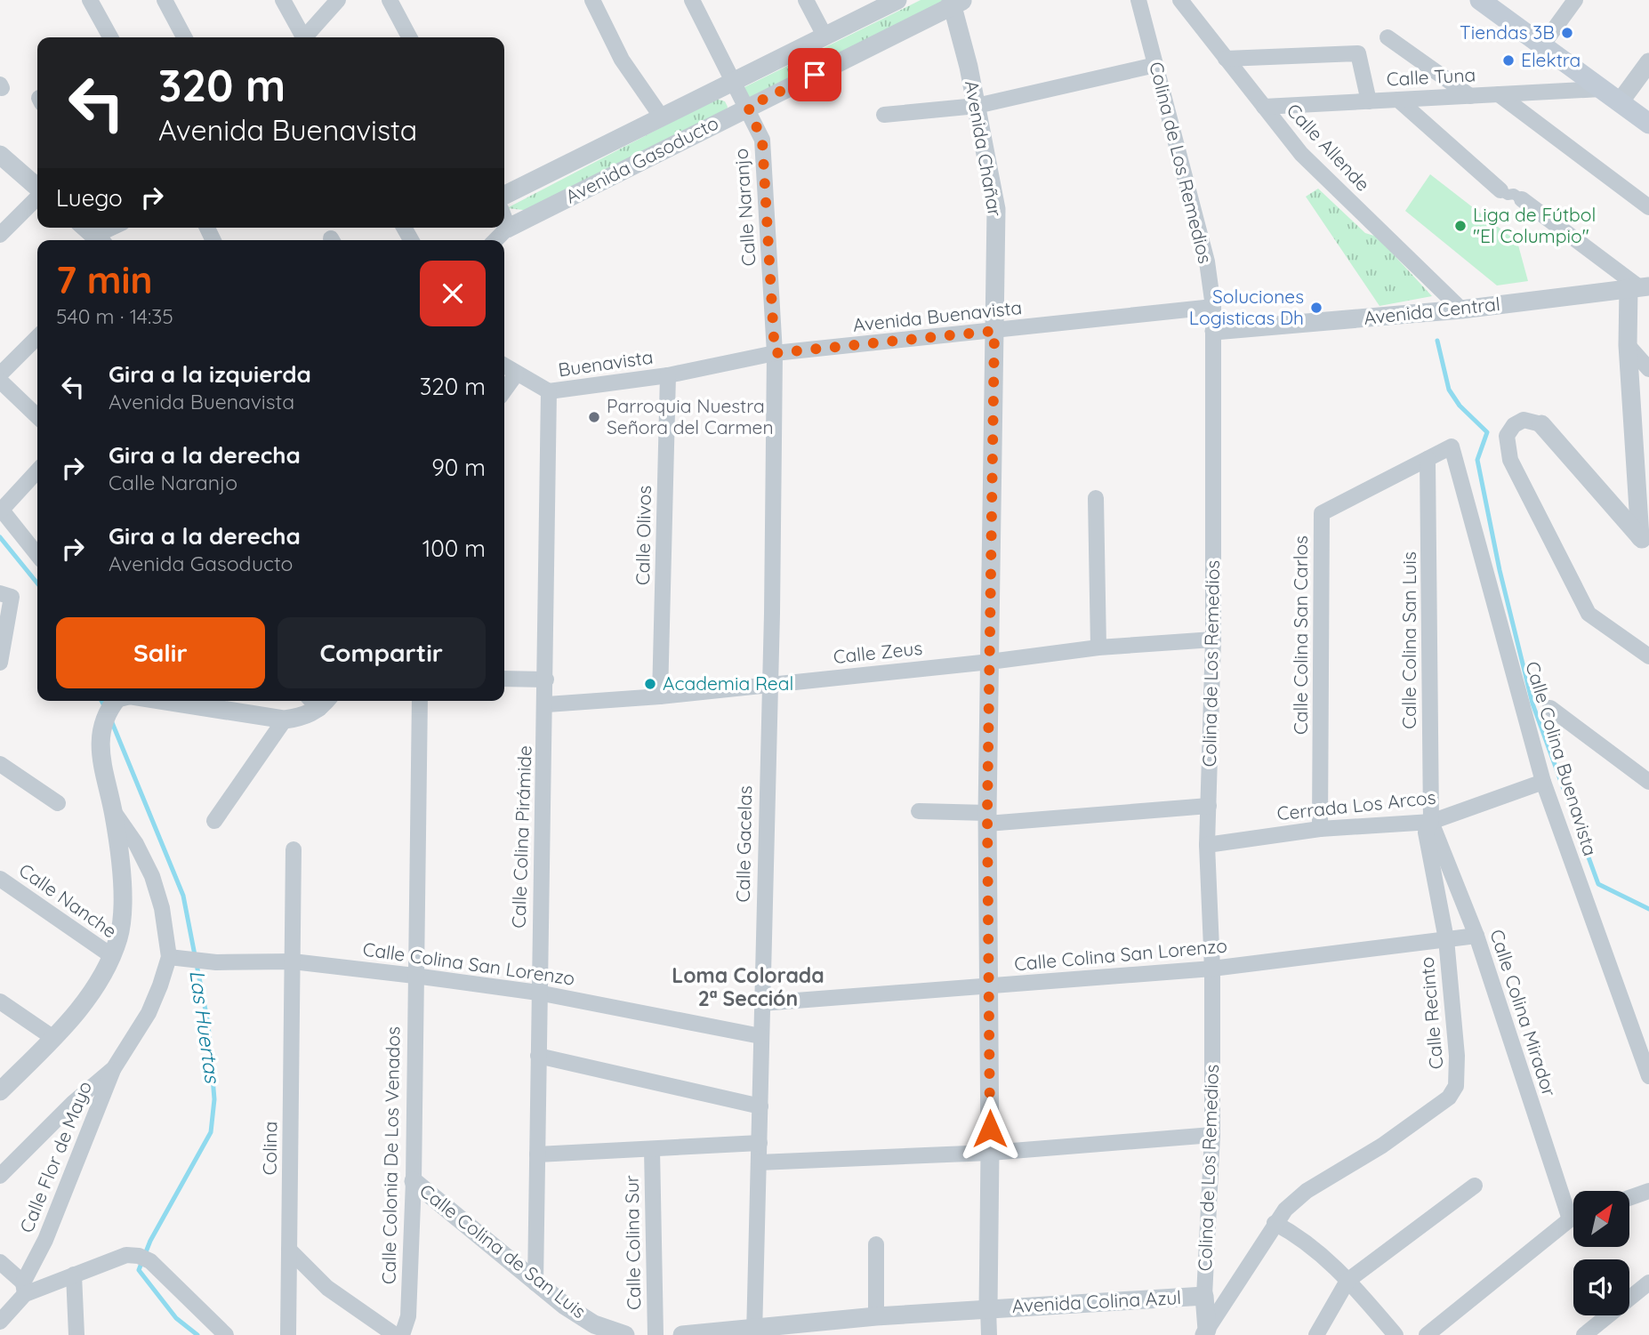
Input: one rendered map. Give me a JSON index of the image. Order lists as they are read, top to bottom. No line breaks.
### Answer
{"streets":{"street":["Calle Tuna","Calle Allende","Avenida Chañar","Avenida Gasoducto","Colina de Los Remedios","Calle Naranjo","Avenida Central","Avenida Buenavista","Buenavista","Calle Olivos","Calle Colina San Carlos","Calle Colina San Luis","Calle Zeus","Calle Colina Buenavista","Cerrada Los Arcos","Calle Colina Pirámide","Calle Gacelas","Calle Nanche","Calle Colina San Lorenzo","Calle Recinto","Calle Colina Mirador","Colina","Calle Colonia De Los Venados","Calle Flor de Mayo","Calle Colina Sur","Calle Colina de San Luis","Avenida Colina Azul"]},"crossings":[["Calle Tuna","Calle Allende"],["Calle Allende","Avenida Central"],["Avenida Chañar","Avenida Gasoducto"],["Avenida Chañar","Avenida Buenavista"],["Avenida Chañar","Calle Zeus"],["Avenida Chañar","Calle Colina San Lorenzo"],["Avenida Chañar","Avenida Colina Azul"],["Avenida Gasoducto","Calle Naranjo"],["Colina de Los Remedios","Avenida Central"],["Colina de Los Remedios","Avenida Buenavista"],["Colina de Los Remedios","Calle Zeus"],["Colina de Los Remedios","Cerrada Los Arcos"],["Colina de Los Remedios","Calle Colina San Lorenzo"],["Colina de Los Remedios","Calle Recinto"],["Colina de Los Remedios","Avenida Colina Azul"],["Calle Naranjo","Avenida Buenavista"],["Calle Naranjo","Calle Gacelas"],["Avenida Buenavista","Buenavista"],["Avenida Buenavista","Calle Olivos"],["Avenida Buenavista","Calle Gacelas"],["Buenavista","Calle Olivos"],["Buenavista","Calle Colina Pirámide"],["Calle Olivos","Calle Zeus"],["Calle Colina San Carlos","Calle Colina San Luis"],["Calle Colina San Carlos","Calle Colina Buenavista"],["Calle Colina San Carlos","Cerrada Los Arcos"],["Calle Colina San Luis","Cerrada Los Arcos"],["Calle Colina San Luis","Calle Recinto"],["Calle Colina San Luis","Calle Colina Mirador"],["Calle Zeus","Calle Colina Pirámide"],["Calle Zeus","Calle Gacelas"],["Calle Colina Buenavista","Cerrada Los Arcos"],["Cerrada Los Arcos","Calle Recinto"],["Cerrada Los Arcos","Calle Colina Mirador"],["Calle Colina Pirámide","Calle Colina San Lorenzo"],["Calle Colina Pirámide","Calle Colina de San Luis"],["Calle Gacelas","Calle Colina San Lorenzo"],["Calle Colina San Lorenzo","Calle Recinto"],["Calle Colina San Lorenzo","Calle Colina Mirador"],["Calle Colina San Lorenzo","Colina"],["Calle Colina San Lorenzo","Calle Colonia De Los Venados"],["Calle Recinto","Calle Colina Mirador"],["Calle Colonia De Los Venados","Calle Colina de San Luis"]],"districts":["Loma Colorada 2ª Sección"],"water":["Las Huertas"],"places":["Tiendas 3B","Elektra","Liga de Fútbol \"El Columpio\"","Soluciones Logisticas Dh","Parroquia Nuestra Señora del Carmen","Academia Real"],"north":"top right","page":{"turn":["320 m","Avenida Buenavista"],"then":"Luego","heading":["7 min","540 m · 14:35"],"list":[{"name":"Gira a la izquierda","note":"Avenida Buenavista","value":"320 m"},{"name":"Gira a la derecha","note":"Calle Naranjo","value":"90 m"},{"name":"Gira a la derecha","note":"Avenida Gasoducto","value":"100 m"}],"buttons":["Salir","Compartir"]}}
